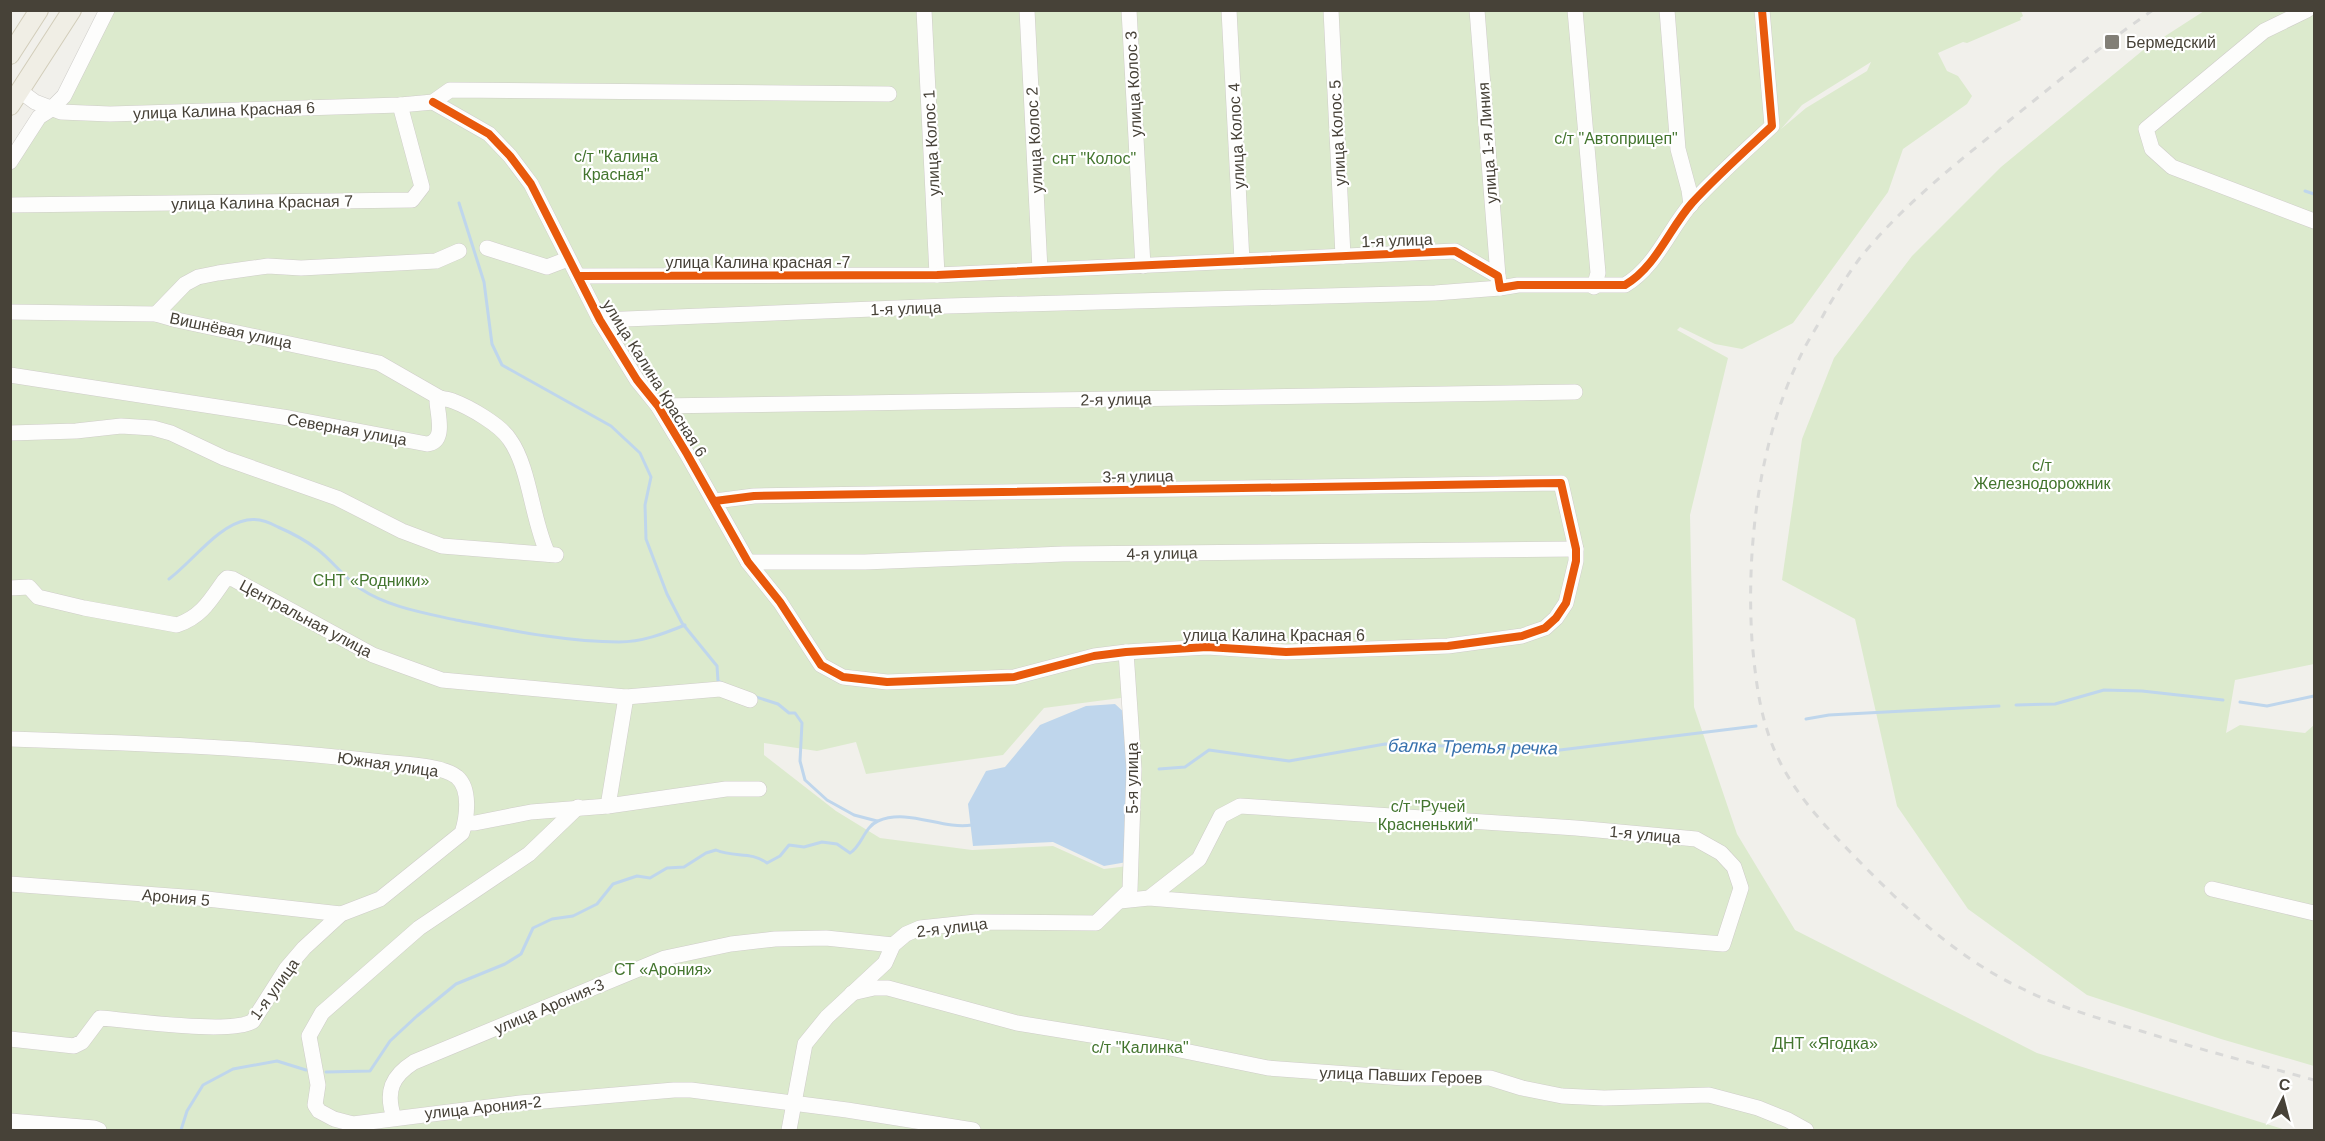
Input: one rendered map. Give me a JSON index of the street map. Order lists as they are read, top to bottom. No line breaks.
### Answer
{"streets":{"street":["улица Колос 3","улица Калина Красная 6","улица Колос 5","улица Колос 4","улица Колос 2","улица Колос 1","улица 1-я Линия","улица Калина Красная 7","1-я улица","улица Калина красная -7","Вишнёвая улица","2-я улица","Северная улица","3-я улица","4-я улица","Центральная улица","Южная улица","5-я улица","Арония 5","улица Арония-3","улица Павших Героев","улица Арония-2"]},"crossings":[["улица Колос 3","1-я улица"],["улица Калина Красная 6","улица Калина Красная 7"],["улица Калина Красная 6","1-я улица"],["улица Калина Красная 6","улица Калина красная -7"],["улица Калина Красная 6","2-я улица"],["улица Калина Красная 6","3-я улица"],["улица Калина Красная 6","4-я улица"],["улица Калина Красная 6","5-я улица"],["улица Колос 5","1-я улица"],["улица Колос 4","1-я улица"],["улица Колос 2","1-я улица"],["улица Колос 1","1-я улица"],["улица Колос 1","улица Калина красная -7"],["улица 1-я Линия","1-я улица"],["1-я улица","улица Калина красная -7"],["1-я улица","2-я улица"],["1-я улица","Южная улица"],["1-я улица","5-я улица"],["1-я улица","Арония 5"],["Вишнёвая улица","Северная улица"],["2-я улица","5-я улица"],["2-я улица","улица Арония-3"],["2-я улица","улица Павших Героев"],["2-я улица","улица Арония-2"],["3-я улица","4-я улица"],["улица Арония-3","улица Арония-2"]],"water":["балка Третья речка"],"parks":["с/т \"Автоприцеп\"","с/т \"Калина Красная\"","снт \"Колос\"","с/т Железнодорожник","СНТ «Родники»","с/т \"Ручей Красненький\"","СТ «Арония»","ДНТ «Ягодка»","с/т \"Калинка\""],"places":{"transit":["Бермедский"]},"north":"top"}
